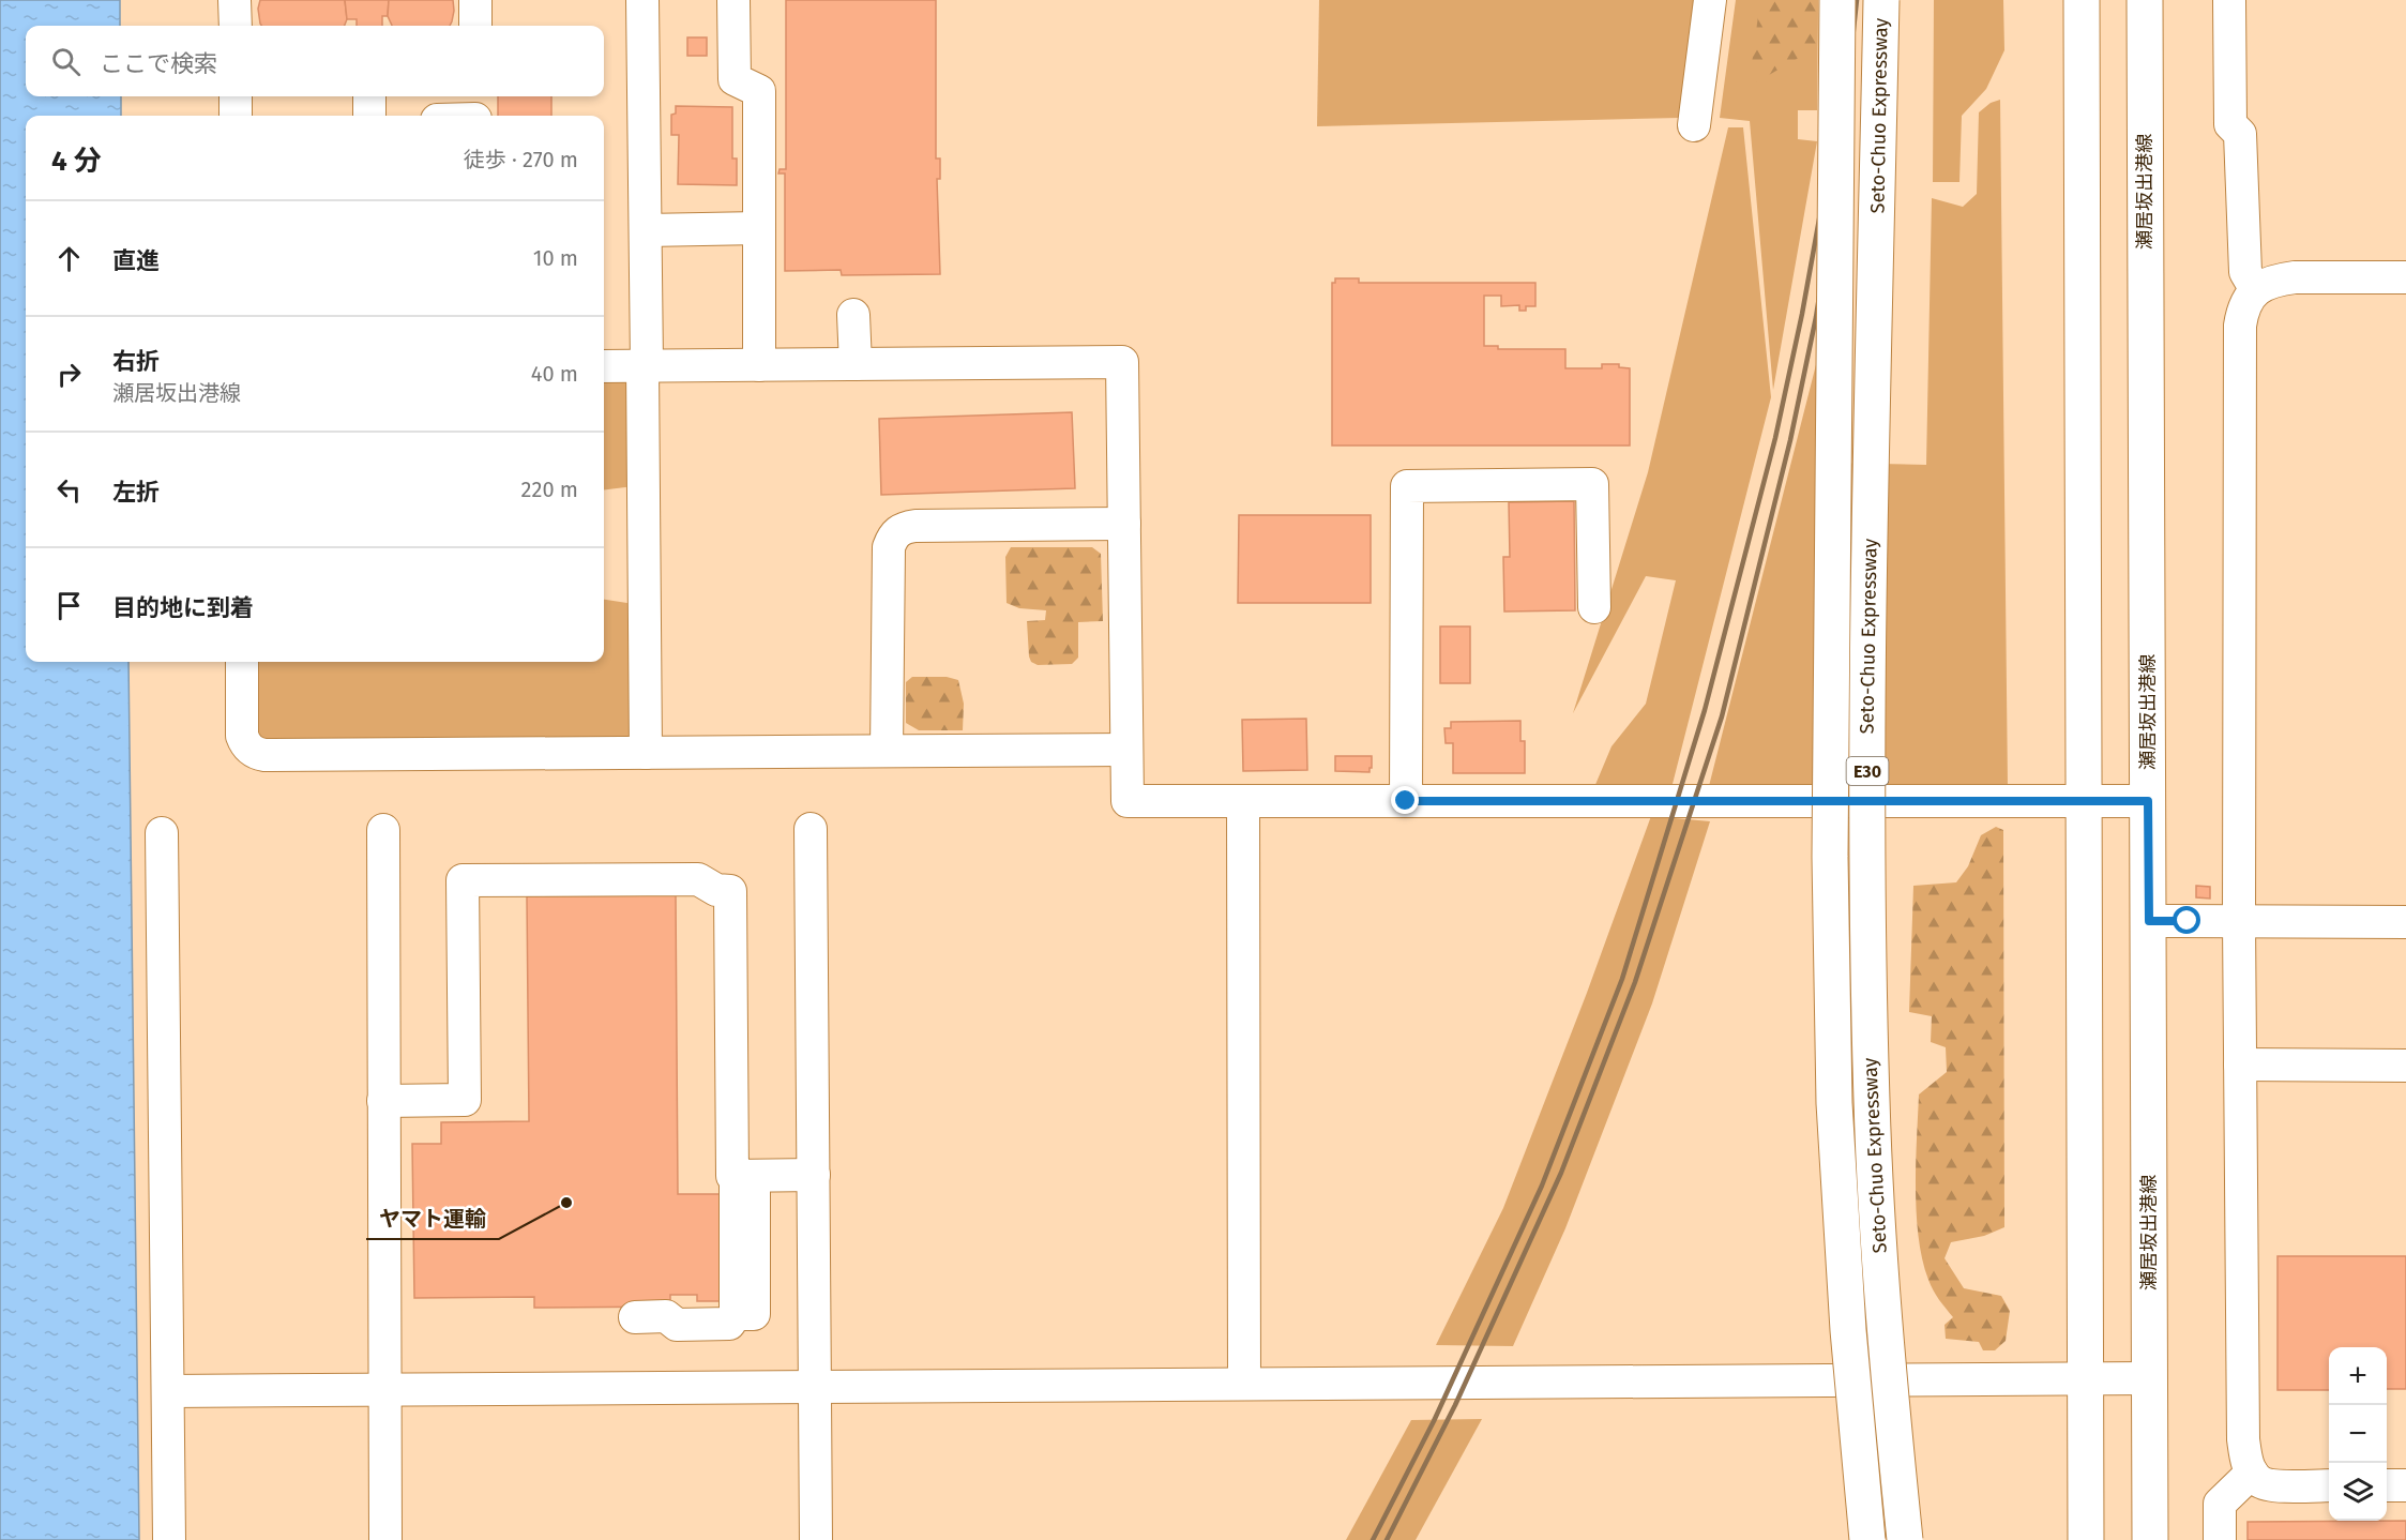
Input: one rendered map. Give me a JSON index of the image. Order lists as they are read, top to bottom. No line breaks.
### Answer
{"streets":{"main road":["Seto-Chuo Expressway","瀬居坂出港線","E30"]},"places":["ヤマト運輸"],"page":{"search":"ここで検索","heading":["4 分","徒歩 · 270 m"],"list":[["直進","10 m"],["右折","瀬居坂出港線","40 m"],["左折","220 m"],"目的地に到着"],"map_buttons":["+","−"]}}
